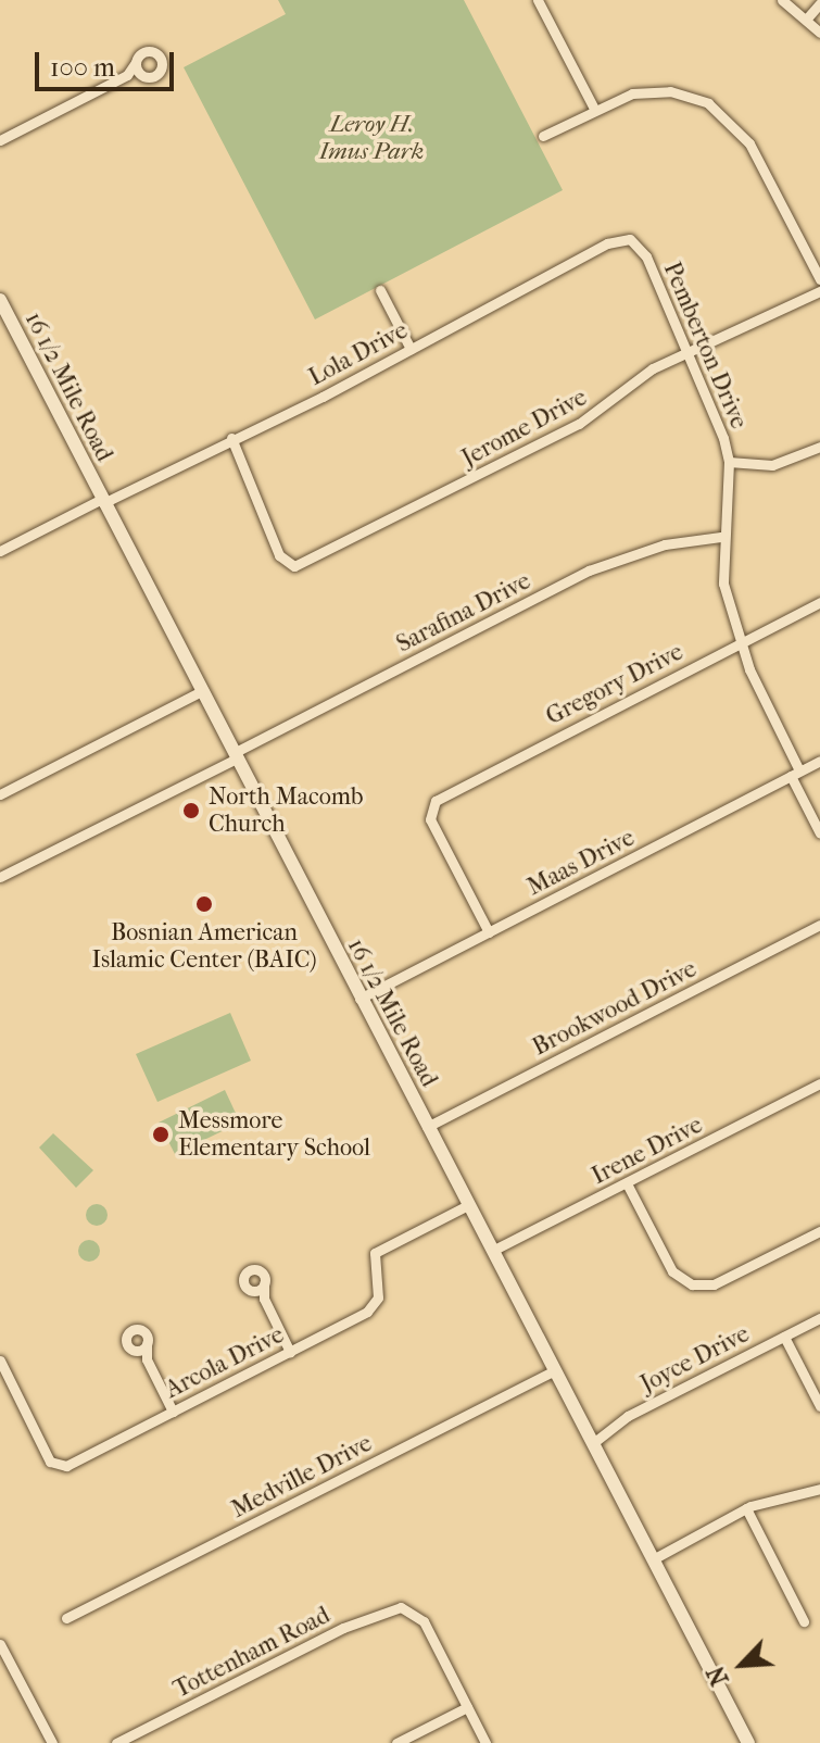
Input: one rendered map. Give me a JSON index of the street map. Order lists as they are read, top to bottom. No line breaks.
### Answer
{"streets":{"street":["Pemberton Drive","Lola Drive","16 1/2 Mile Road","Jerome Drive","Sarafina Drive","Gregory Drive","Maas Drive","Brookwood Drive","Irene Drive","Joyce Drive","Arcola Drive","Medville Drive","Tottenham Road"]},"crossings":[["Pemberton Drive","Lola Drive"],["Pemberton Drive","Jerome Drive"],["Pemberton Drive","Sarafina Drive"],["Pemberton Drive","Gregory Drive"],["Pemberton Drive","Maas Drive"],["Lola Drive","16 1/2 Mile Road"],["Lola Drive","Jerome Drive"],["16 1/2 Mile Road","Sarafina Drive"],["16 1/2 Mile Road","Maas Drive"],["16 1/2 Mile Road","Brookwood Drive"],["16 1/2 Mile Road","Irene Drive"],["16 1/2 Mile Road","Joyce Drive"],["16 1/2 Mile Road","Arcola Drive"],["16 1/2 Mile Road","Medville Drive"],["Gregory Drive","Maas Drive"]],"parks":["Leroy H. Imus Park"],"places":["North Macomb Church","Bosnian American Islamic Center (BAIC)","Messmore Elementary School"],"scale_bar":"100 m","north":"bottom left"}
